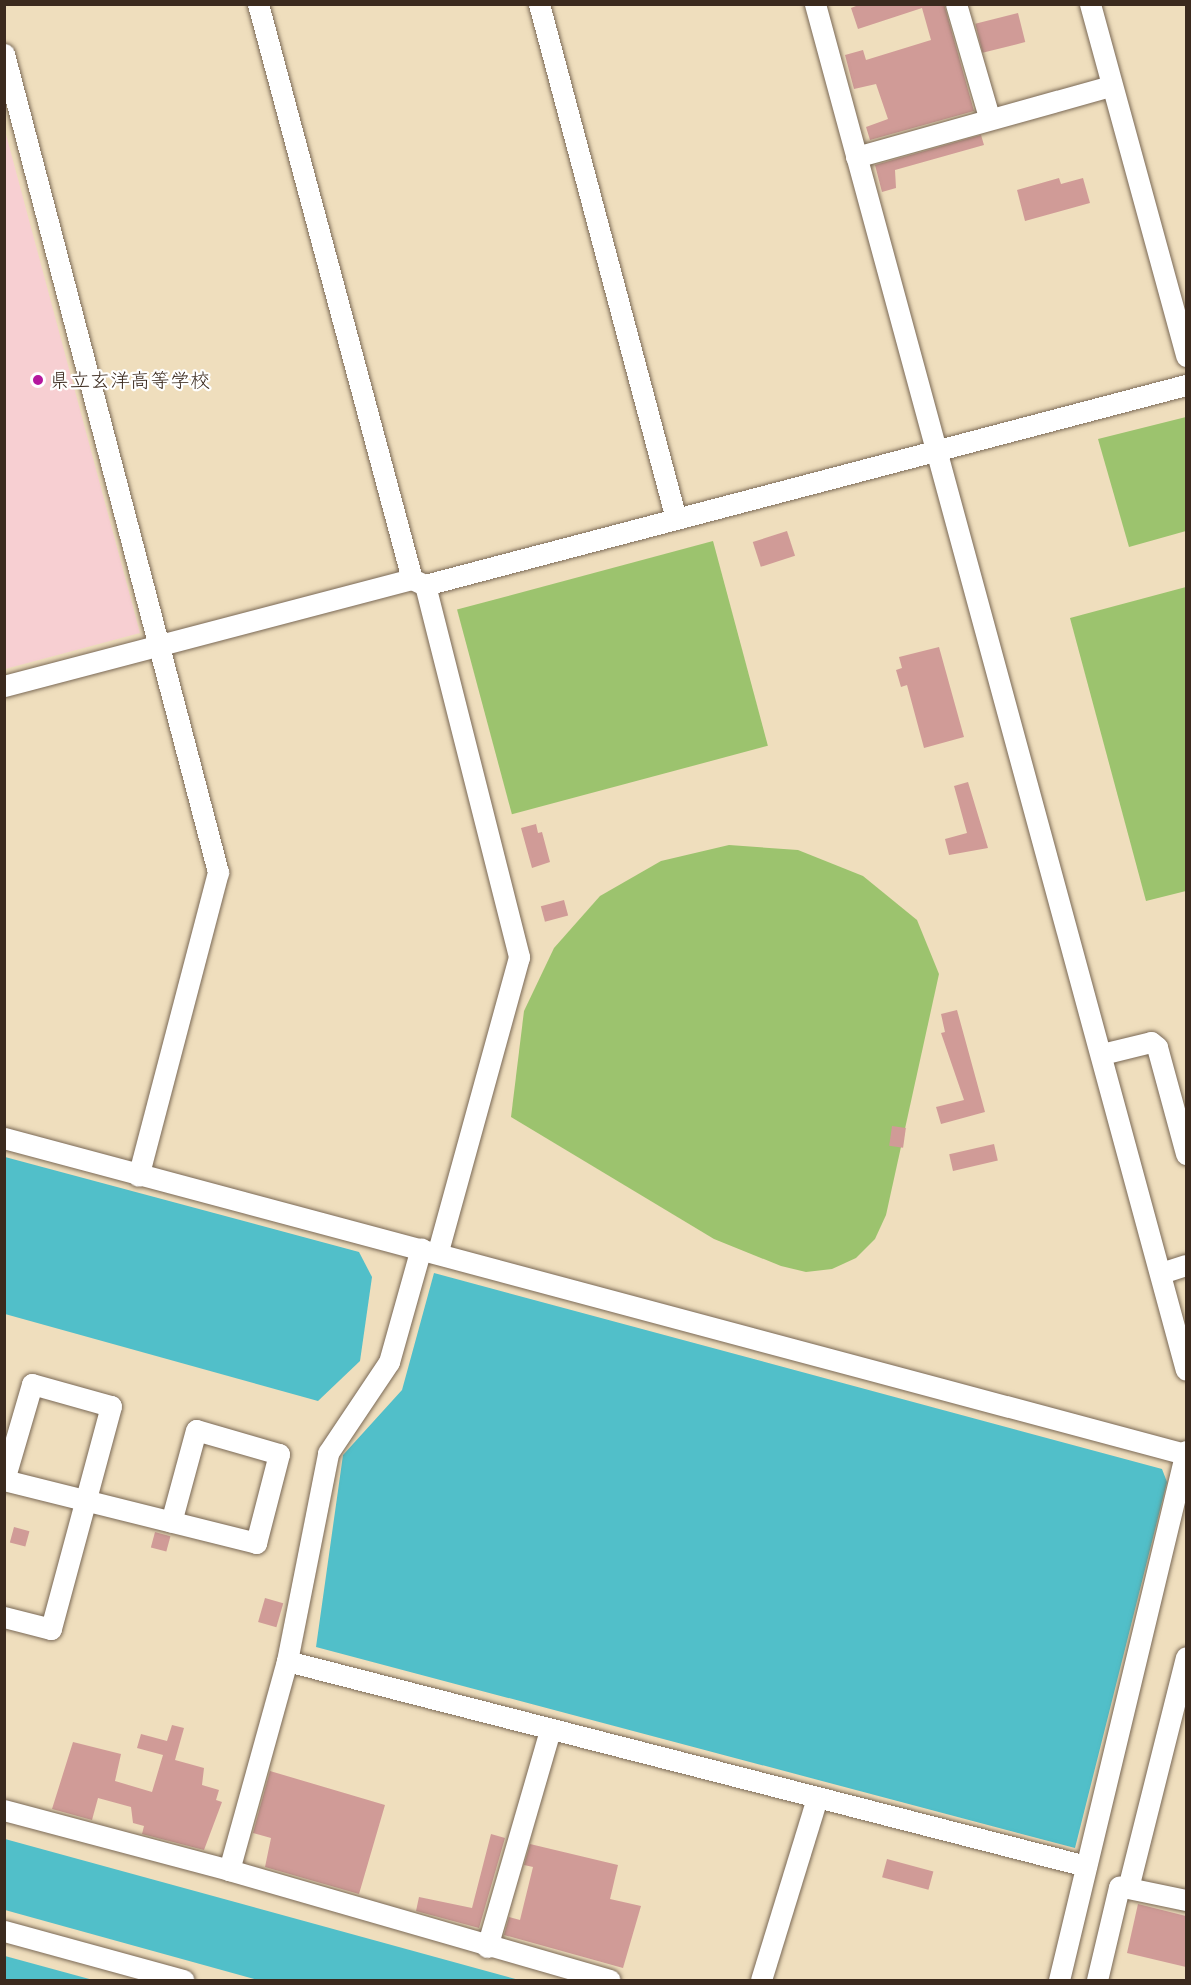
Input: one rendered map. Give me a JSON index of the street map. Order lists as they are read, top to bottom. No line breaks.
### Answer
{"places":["県立玄洋高等学校"]}
